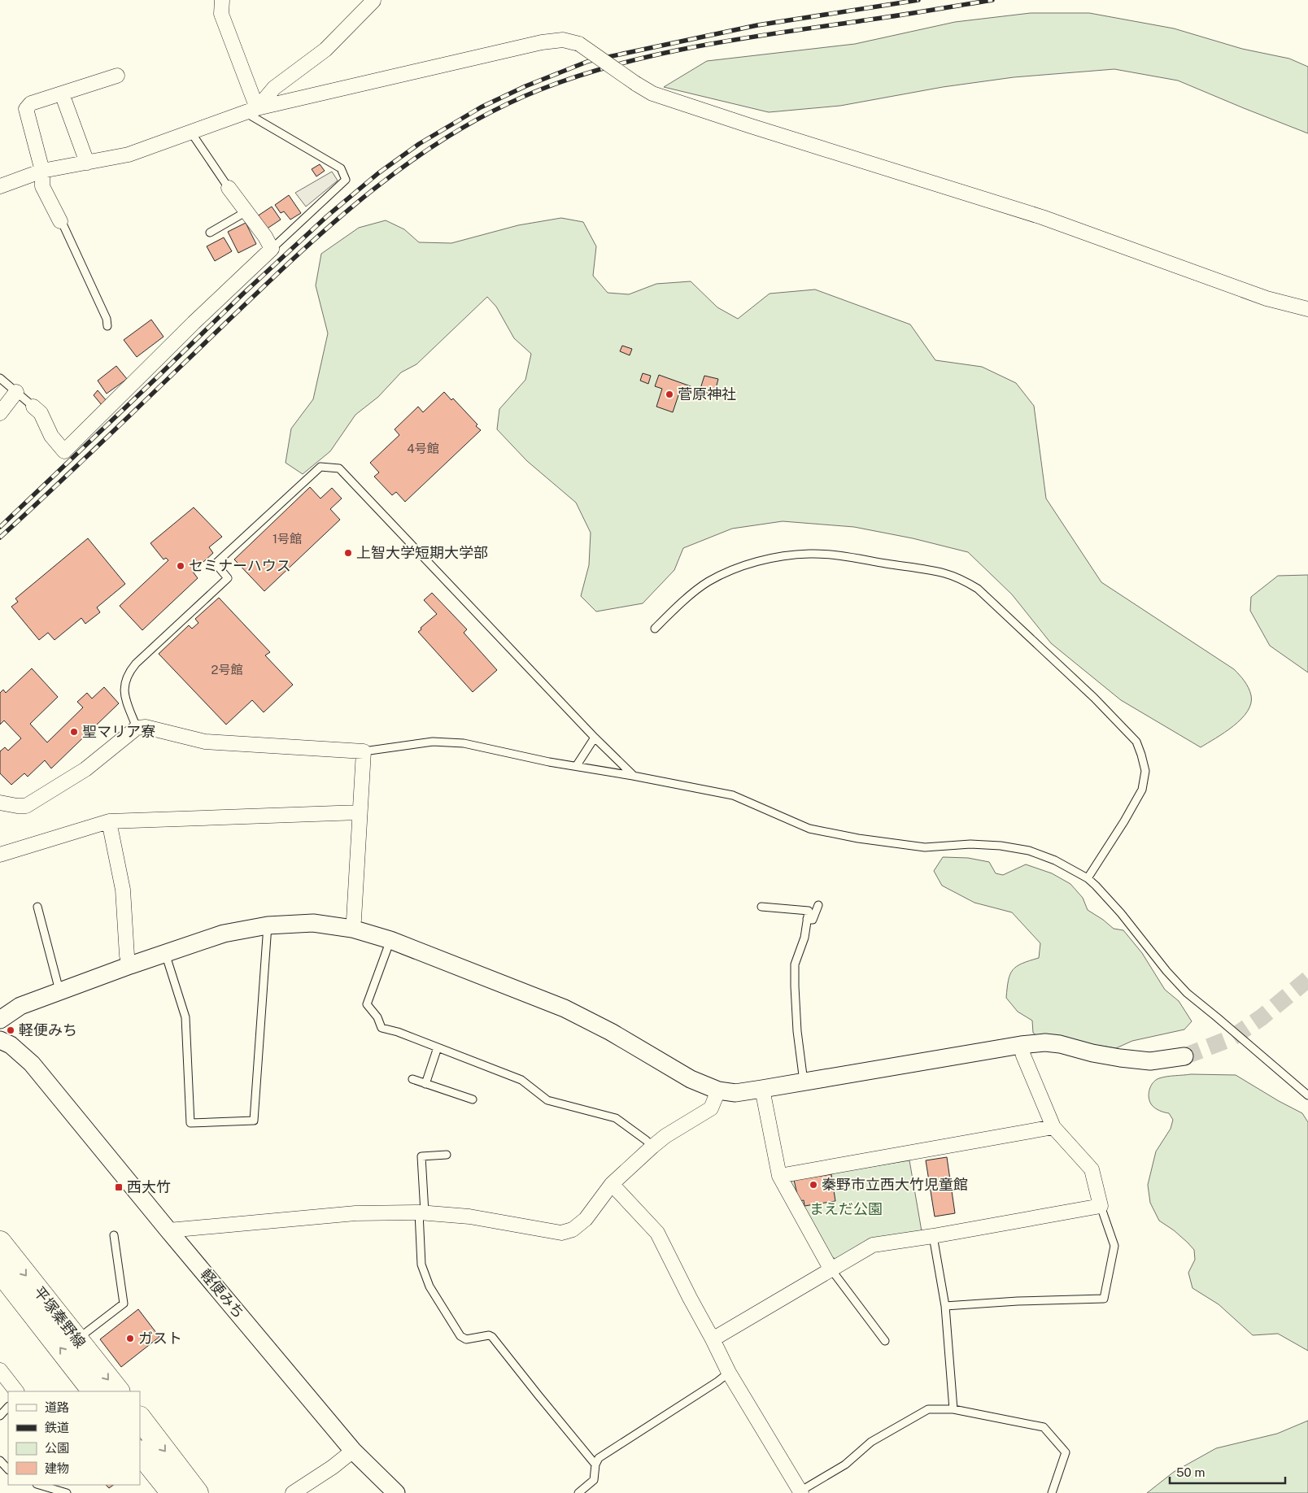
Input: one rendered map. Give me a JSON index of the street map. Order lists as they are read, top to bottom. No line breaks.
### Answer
{"streets":{"main road":["平塚秦野線"],"street":["軽便みち"]},"parks":["まえだ公園"],"places":{"other":["菅原神社","上智大学短期大学部","セミナーハウス","聖マリア寮","軽便みち","秦野市立西大竹児童館","ガスト"],"transit":["西大竹"]},"house_numbers":["4号館","1号館","2号館"],"legend":["道路","鉄道","公園","建物"],"scale_bar":"50 m"}
